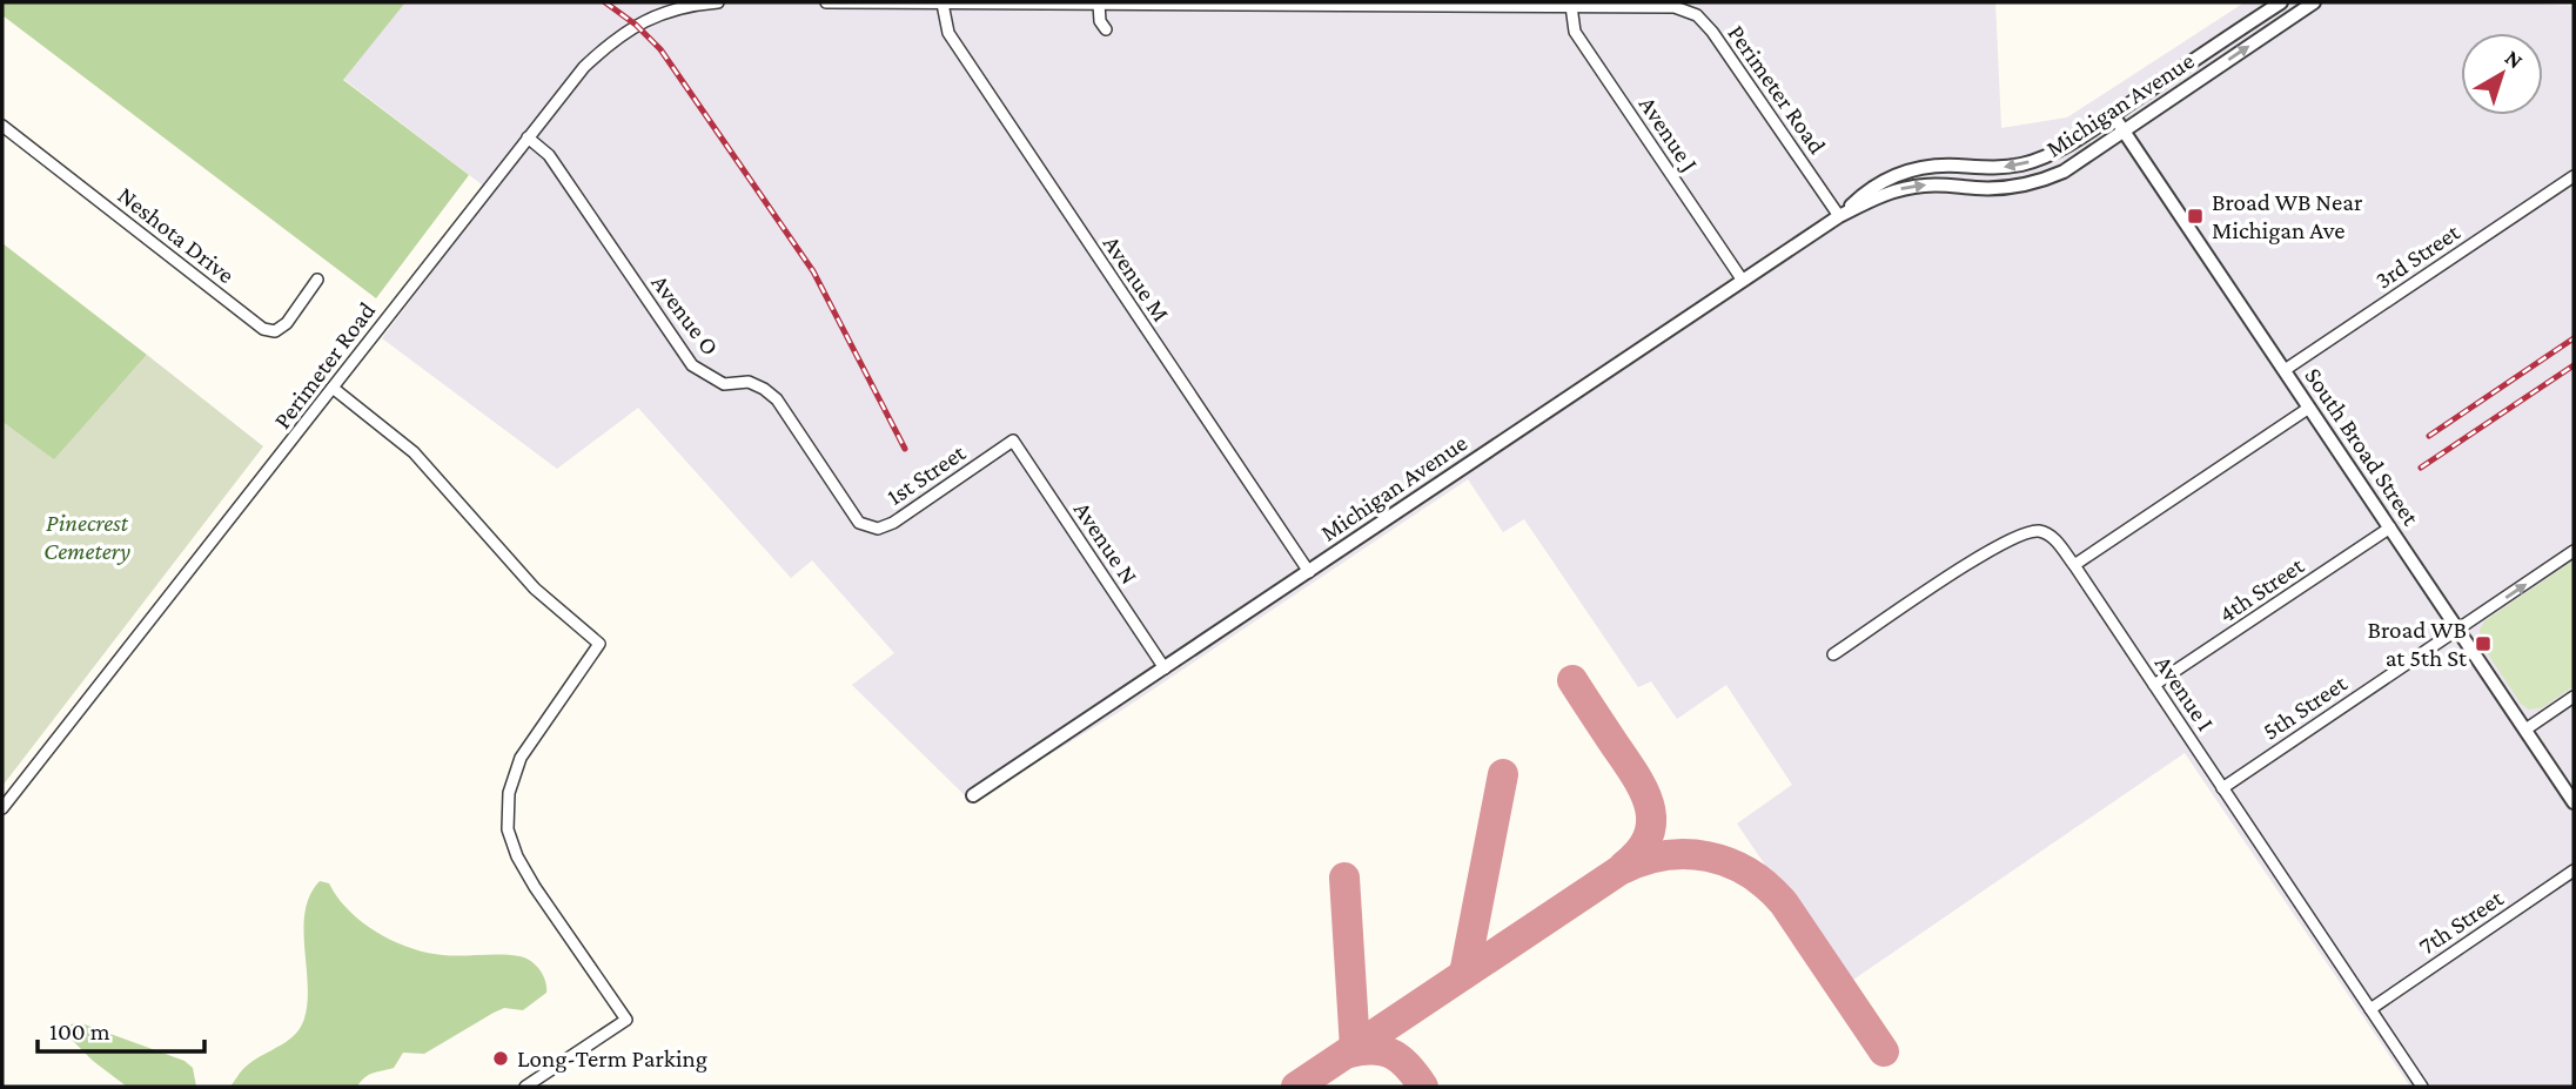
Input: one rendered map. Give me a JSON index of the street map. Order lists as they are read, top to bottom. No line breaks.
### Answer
{"streets":{"street":["Perimeter Road","Michigan Avenue","Avenue J","Neshota Drive","3rd Street","Avenue M","Avenue O","South Broad Street","1st Street","Avenue N","4th Street","Avenue I","5th Street","7th Street"]},"crossings":[["Perimeter Road","Michigan Avenue"],["Perimeter Road","Avenue J"],["Perimeter Road","Avenue M"],["Perimeter Road","Avenue O"],["Michigan Avenue","Avenue J"],["Michigan Avenue","Avenue M"],["Michigan Avenue","South Broad Street"],["Michigan Avenue","Avenue N"],["3rd Street","South Broad Street"],["Avenue O","1st Street"],["South Broad Street","4th Street"],["South Broad Street","5th Street"],["1st Street","Avenue N"],["4th Street","Avenue I"],["Avenue I","5th Street"],["Avenue I","7th Street"]],"parks":["Pinecrest Cemetery"],"places":{"transit":["Broad WB Near Michigan Ave","Broad WB at 5th St"],"other":["Long-Term Parking"]},"scale_bar":"100 m","north":"top right"}
